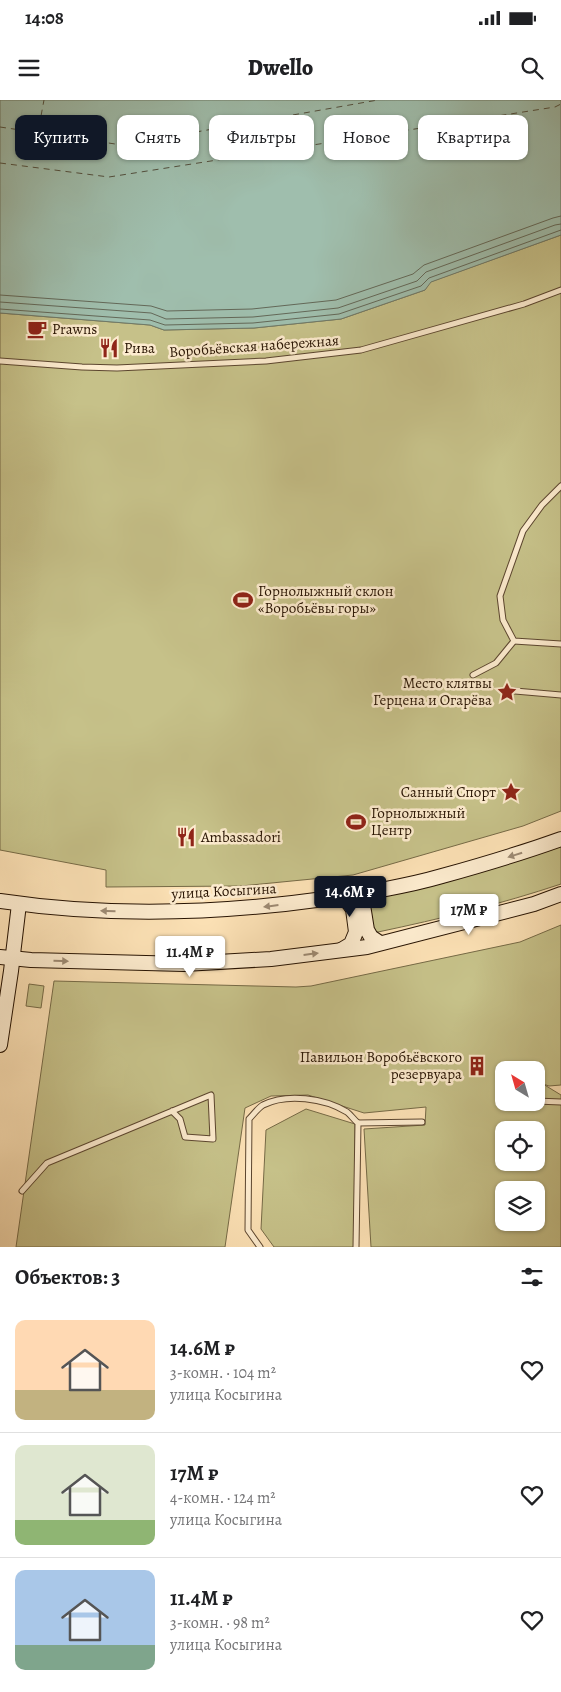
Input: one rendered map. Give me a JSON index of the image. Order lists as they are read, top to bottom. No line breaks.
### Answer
{"streets":{"main road":["улица Косыгина"],"lane":["Воробьёвская набережная"]},"places":{"cafe":["Prawns"],"restaurant":["Рива","Ambassadori"],"sports":["Горнолыжный склон «Воробьёвы горы»","Горнолыжный Центр"],"place":["Место клятвы Герцена и Огарёва","Санный Спорт"],"building":["Павильон Воробьёвского резервуара"]},"north":"top left","page":{"status":"14:08","header":"Dwello","chip":["Купить","Снять","Фильтры","Новое","Квартира"],"price":["14.6M ₽","17M ₽","11.4M ₽"],"heading":"Объектов: 3","list":[{"name":"14.6M ₽","note":"3-комн. · 104 m² · улица Косыгина"},{"name":"17M ₽","note":"4-комн. · 124 m² · улица Косыгина"},{"name":"11.4M ₽","note":"3-комн. · 98 m² · улица Косыгина"}]}}
